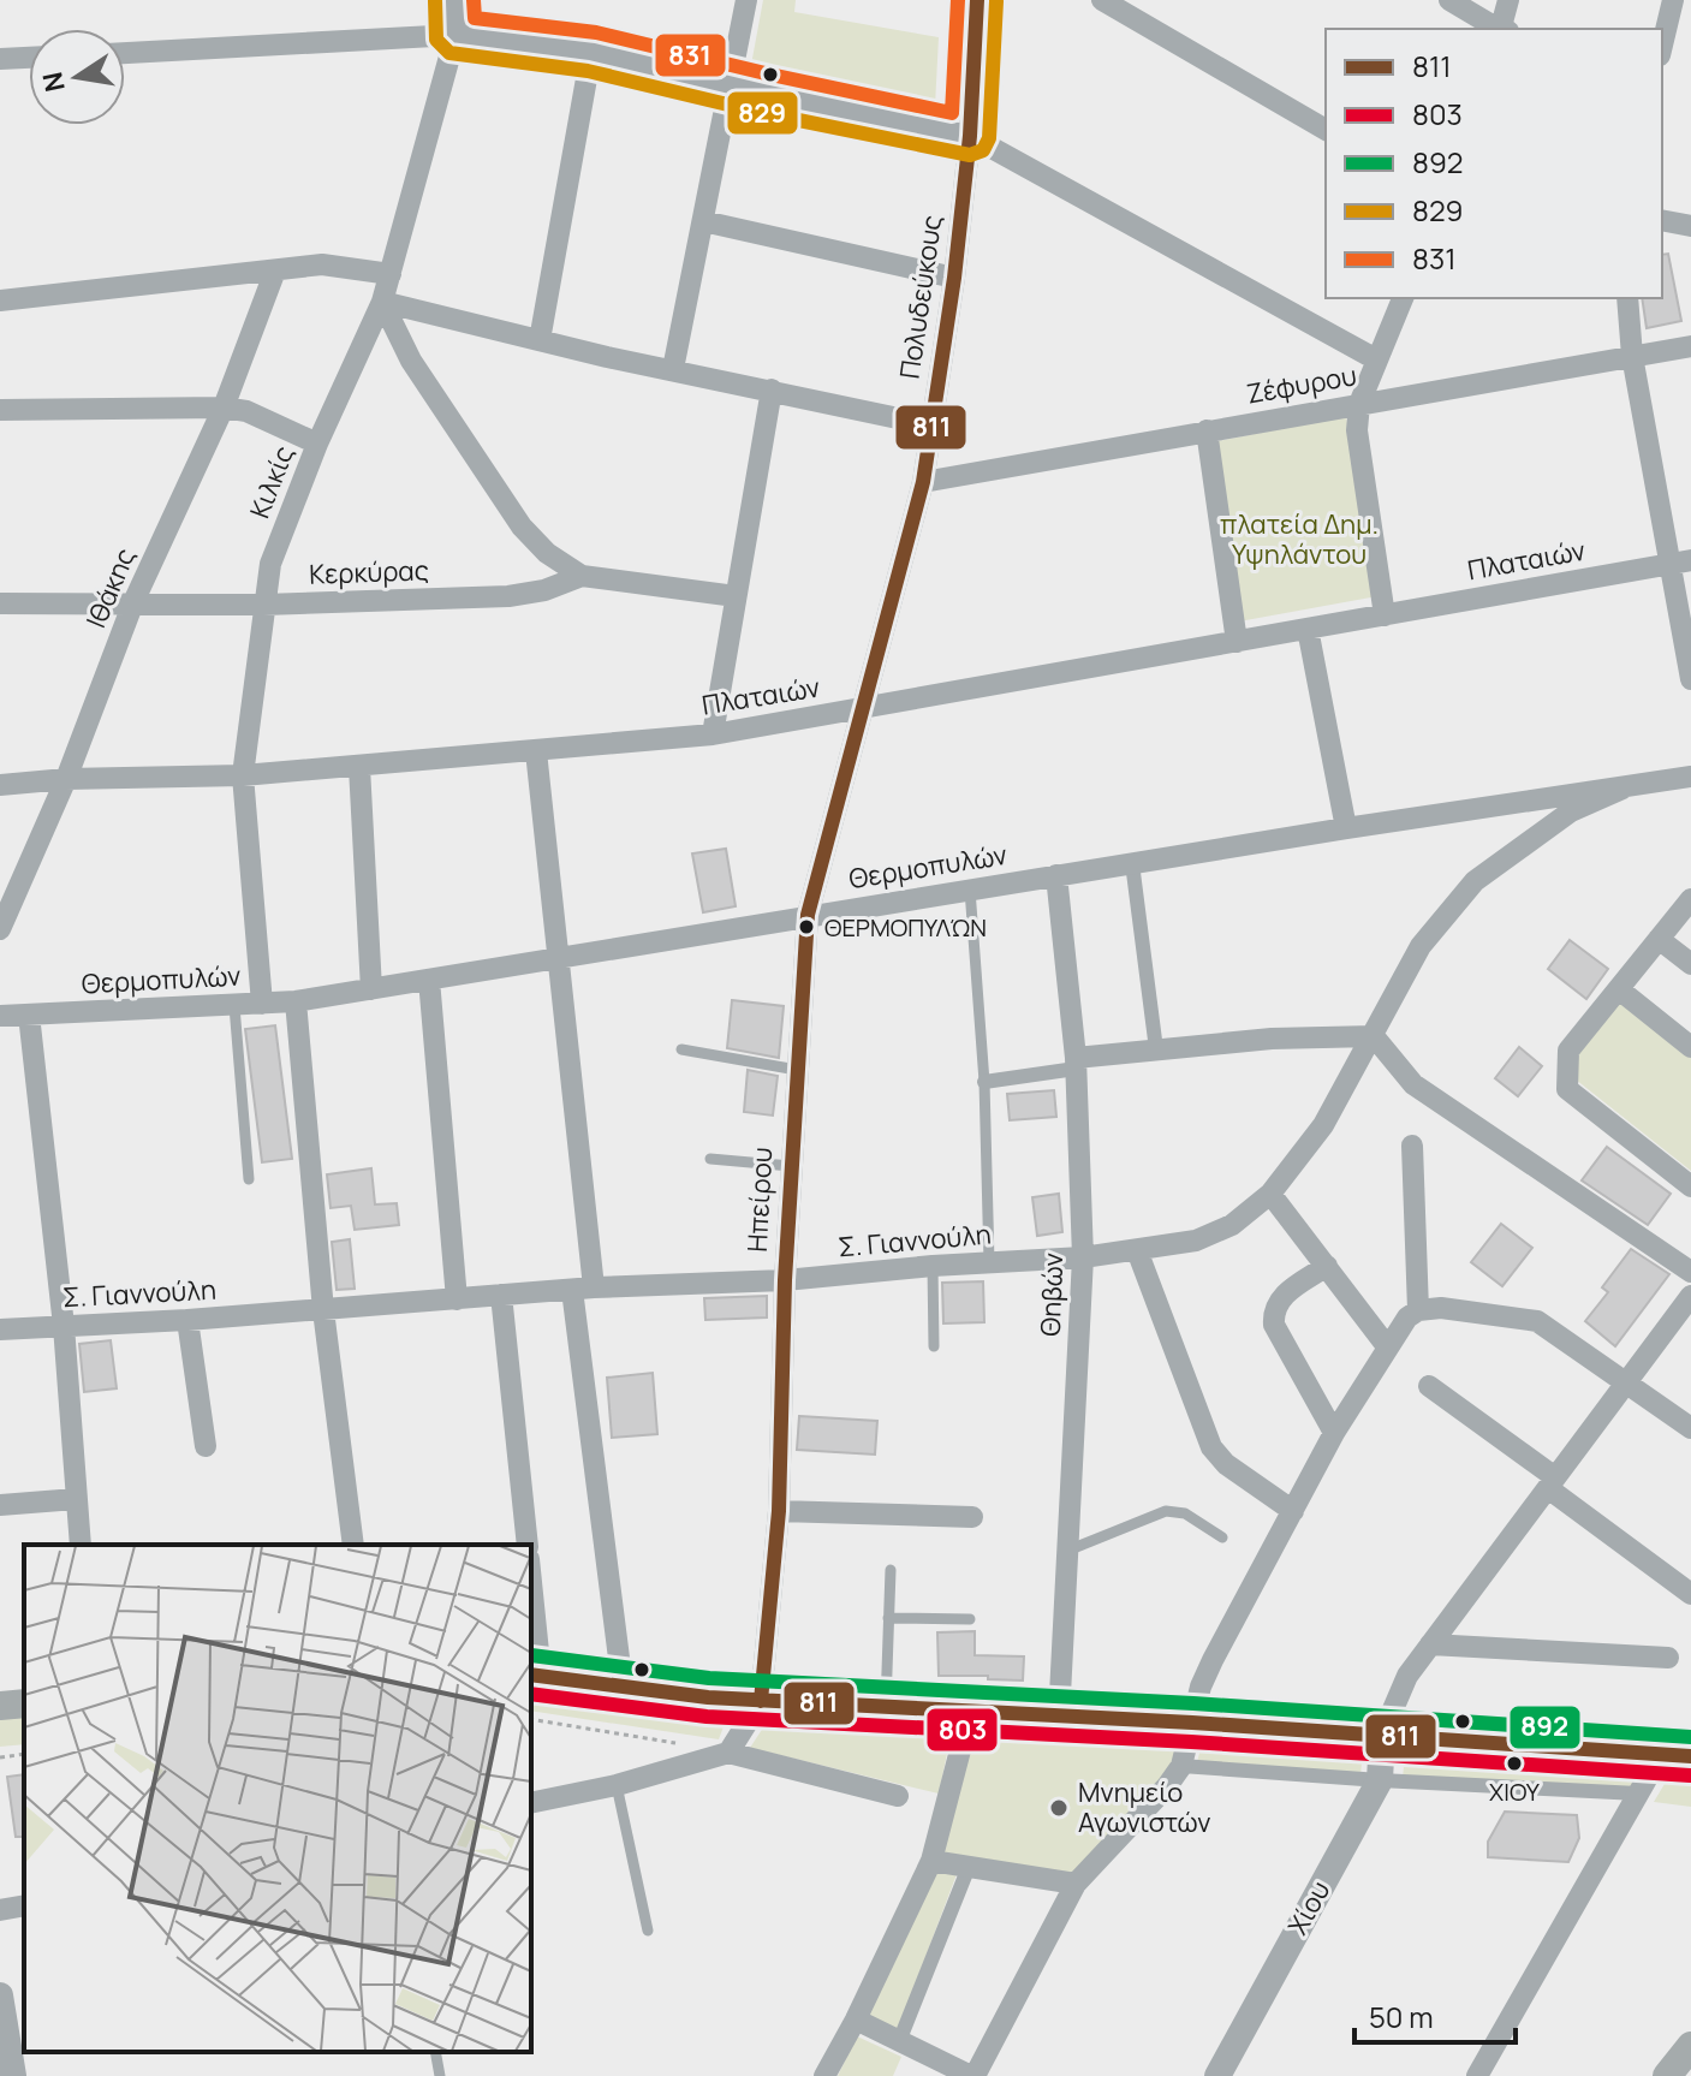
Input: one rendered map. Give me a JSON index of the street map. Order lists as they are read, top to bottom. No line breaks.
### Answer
{"streets":{"street":["Πολυδεύκους","Ζέφυρου","Κιλκίς","Πλαταιών","Κερκύρας","Ιθάκης","Θερμοπυλών","Ηπείρου","Σ. Γιαννούλη","Θηβών","Χίου"]},"crossings":[["Πολυδεύκους","Ζέφυρου"],["Πολυδεύκους","Πλαταιών"],["Πολυδεύκους","Ηπείρου"],["Κιλκίς","Πλαταιών"],["Κιλκίς","Κερκύρας"],["Κιλκίς","Θερμοπυλών"],["Πλαταιών","Ιθάκης"],["Πλαταιών","Ηπείρου"],["Κερκύρας","Ιθάκης"],["Θερμοπυλών","Ηπείρου"],["Θερμοπυλών","Σ. Γιαννούλη"],["Θερμοπυλών","Θηβών"],["Ηπείρου","Σ. Γιαννούλη"],["Σ. Γιαννούλη","Θηβών"]],"parks":["πλατεία Δημ. Υψηλάντου"],"places":["ΘΕΡΜΟΠΥΛΏΝ","ΧΙΟΥ","Μνημείο Αγωνιστών"],"lines":["transit line 811","transit line 831","transit line 829","transit line 892","transit line 803"],"legend":["811","803","892","829","831"],"scale_bar":"50 m","north":"left"}
